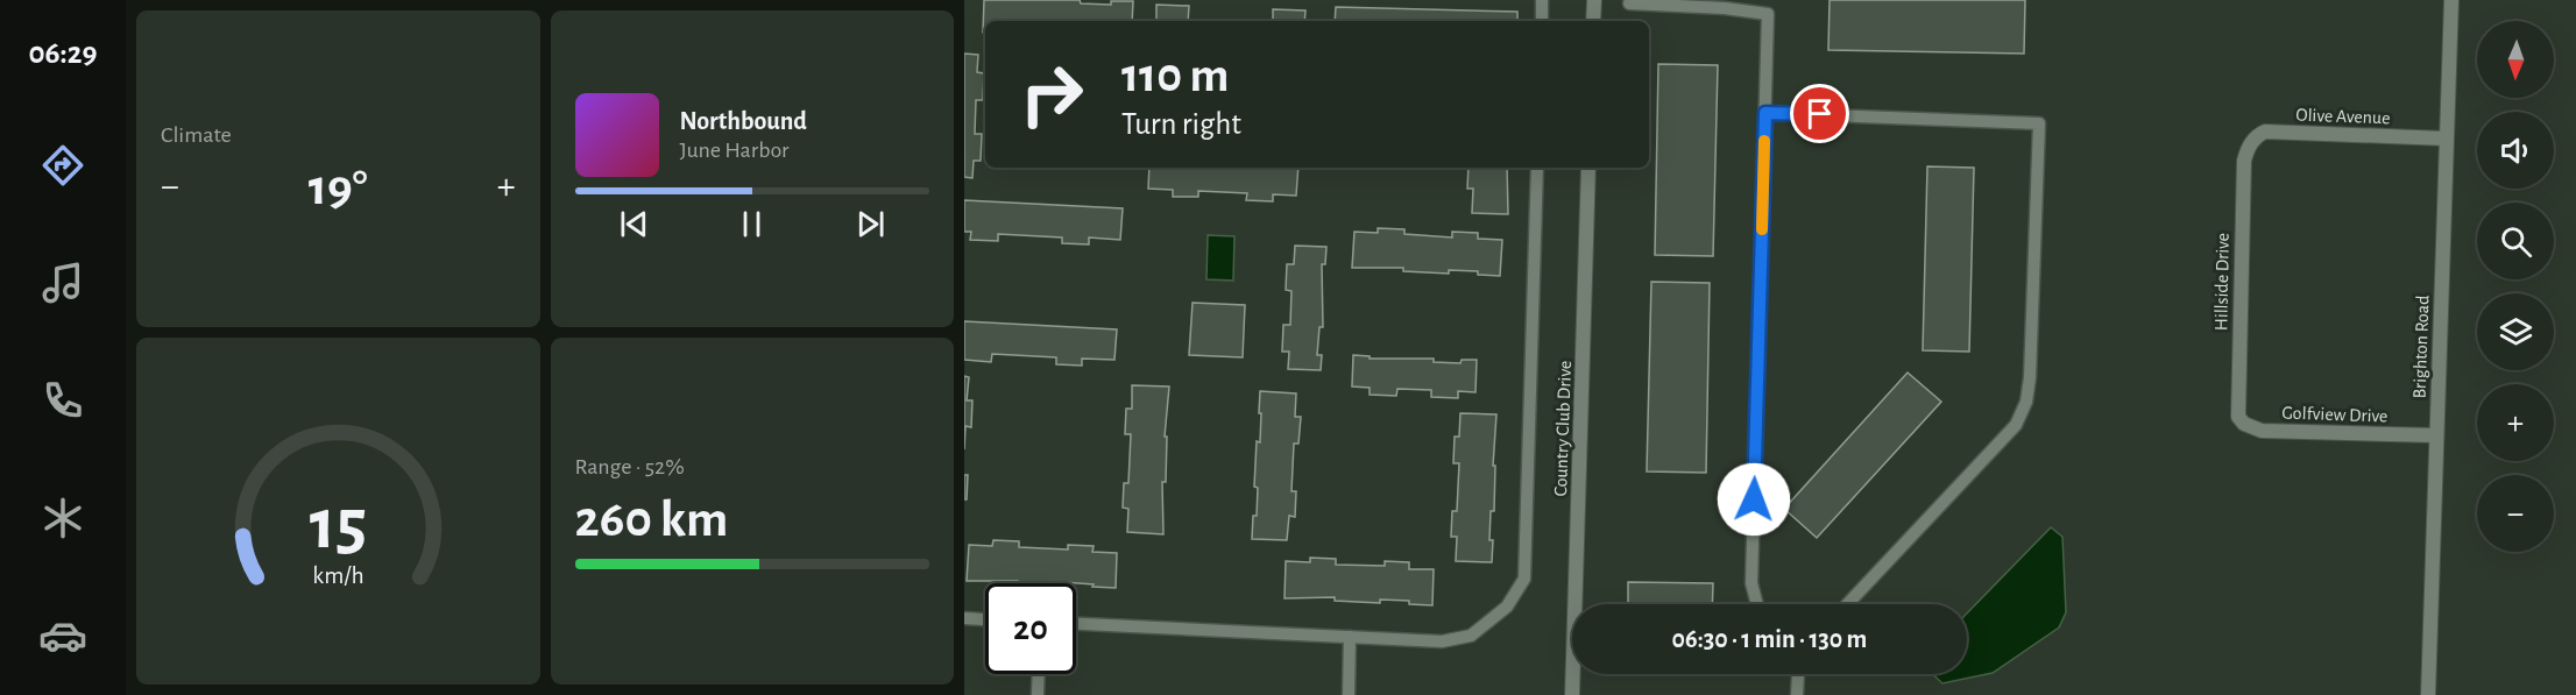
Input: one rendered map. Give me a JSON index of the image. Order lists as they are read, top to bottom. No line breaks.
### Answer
{"streets":{"street":["Olive Avenue","Hillside Drive","Brighton Road","Golfview Drive","Country Club Drive"]},"crossings":[["Olive Avenue","Hillside Drive"],["Olive Avenue","Brighton Road"],["Hillside Drive","Golfview Drive"],["Brighton Road","Golfview Drive"]],"north":"bottom","page":{"tabs":"06:29","tile":["Climate",["Range · 52%","260 km"]],"map_buttons":["+","−"],"turn":["110 m","Turn right"],"song":["Northbound","June Harbor"],"heat":["−","19°","+"],"limit":"20","trip":"06:30 · 1 min · 130 m","gauge":["15","km/h"]}}
